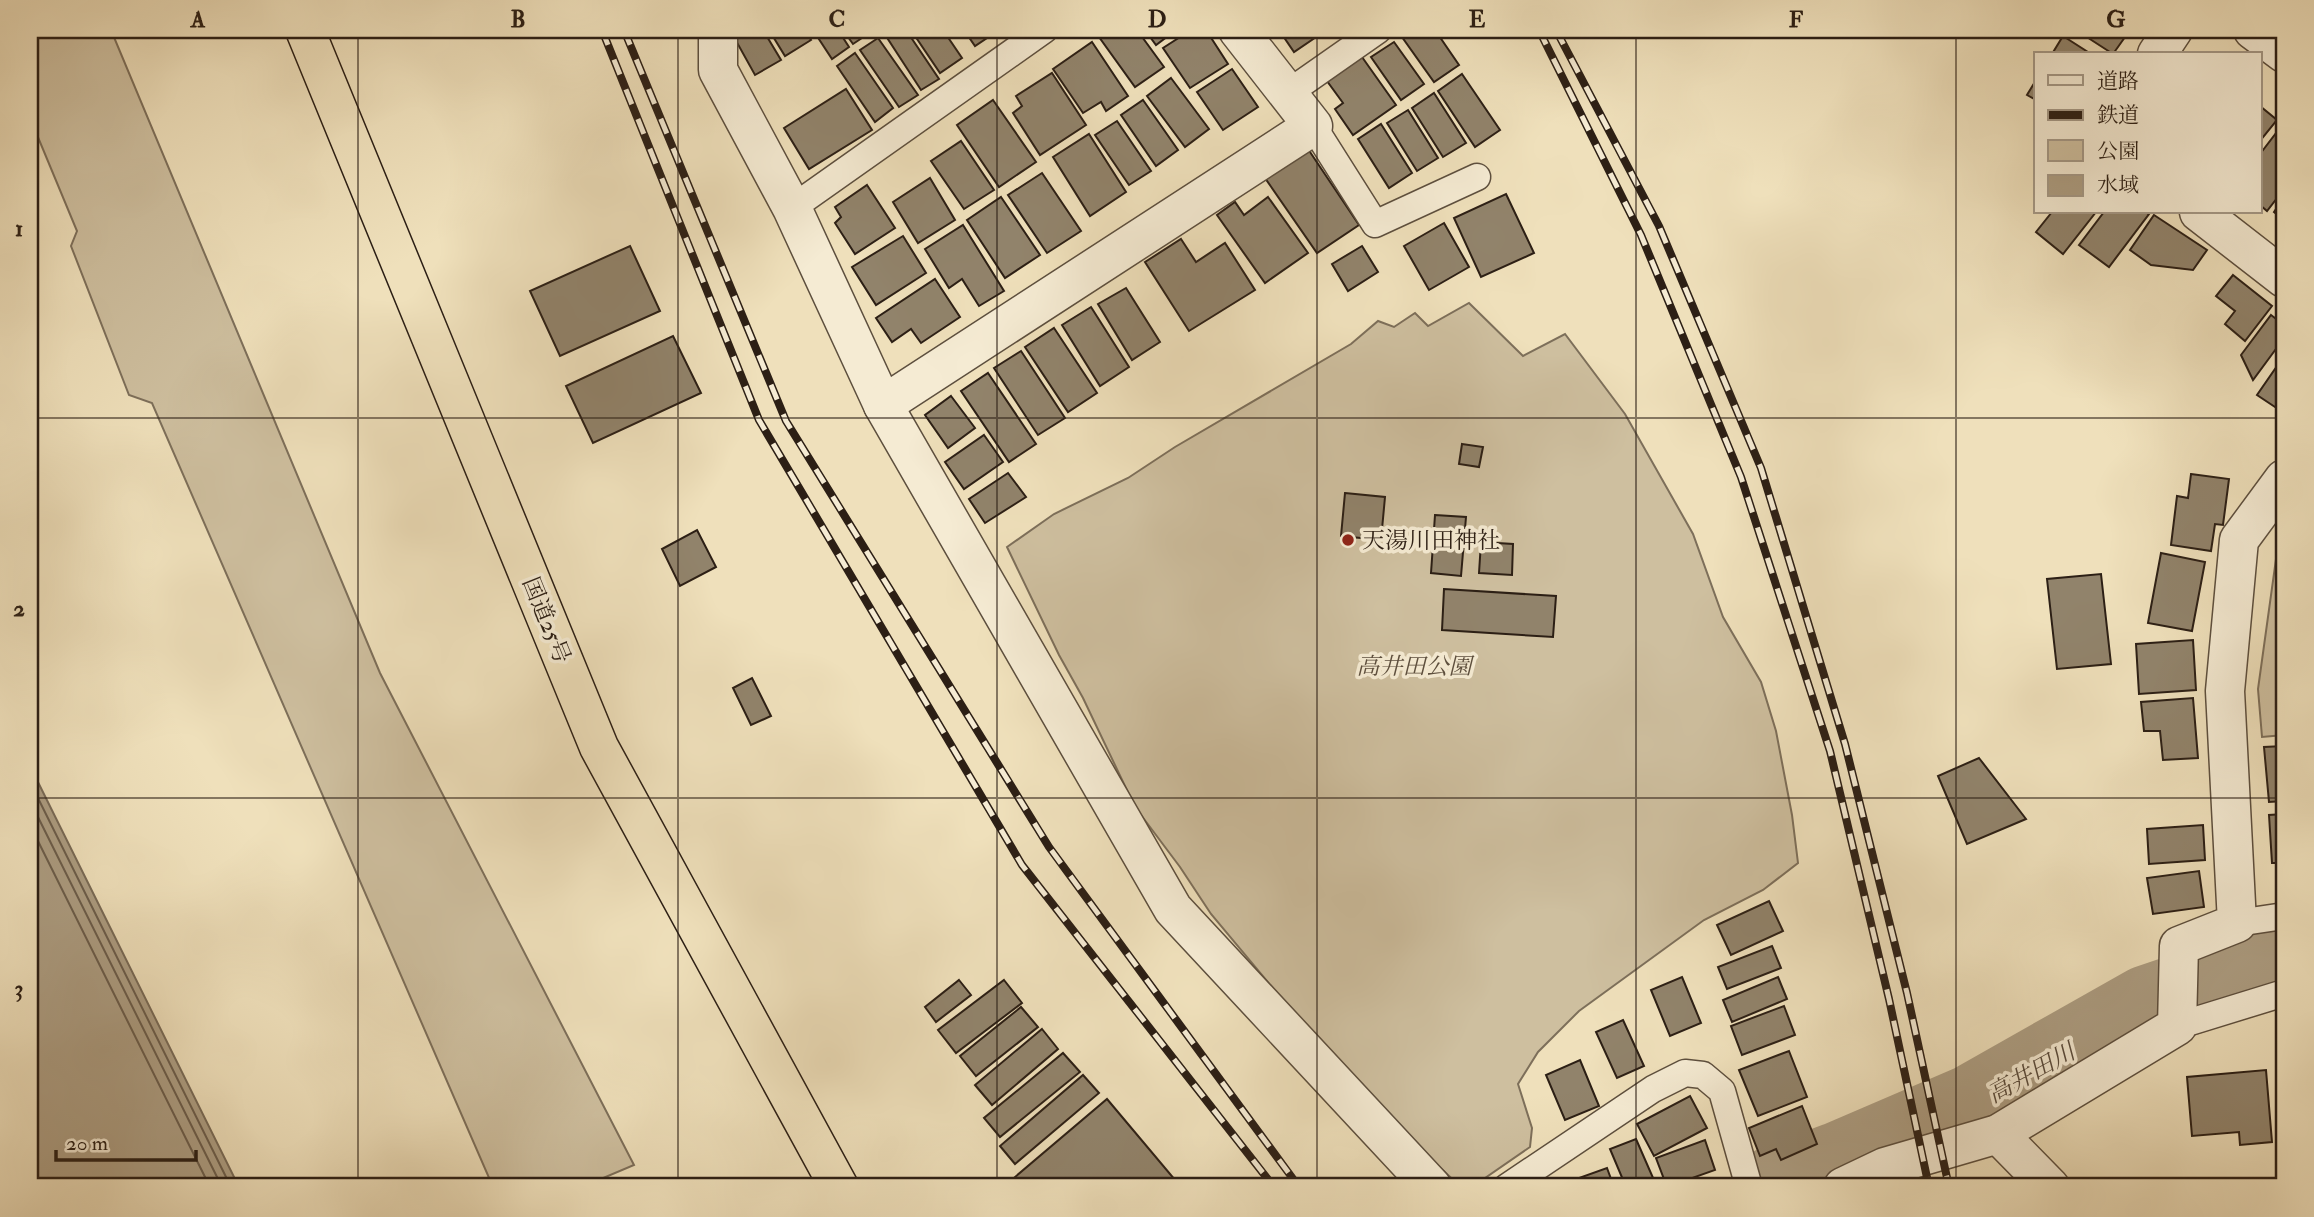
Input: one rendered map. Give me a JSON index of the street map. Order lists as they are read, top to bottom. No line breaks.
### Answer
{"streets":{"highway":["国道25号"]},"water":["高井田川"],"parks":["高井田公園"],"places":["天湯川田神社"],"legend":["道路","鉄道","公園","水域"],"scale_bar":"20 m","grid":{"columns":["A","B","C","D","E","F","G"],"rows":["1","2","3"]}}
